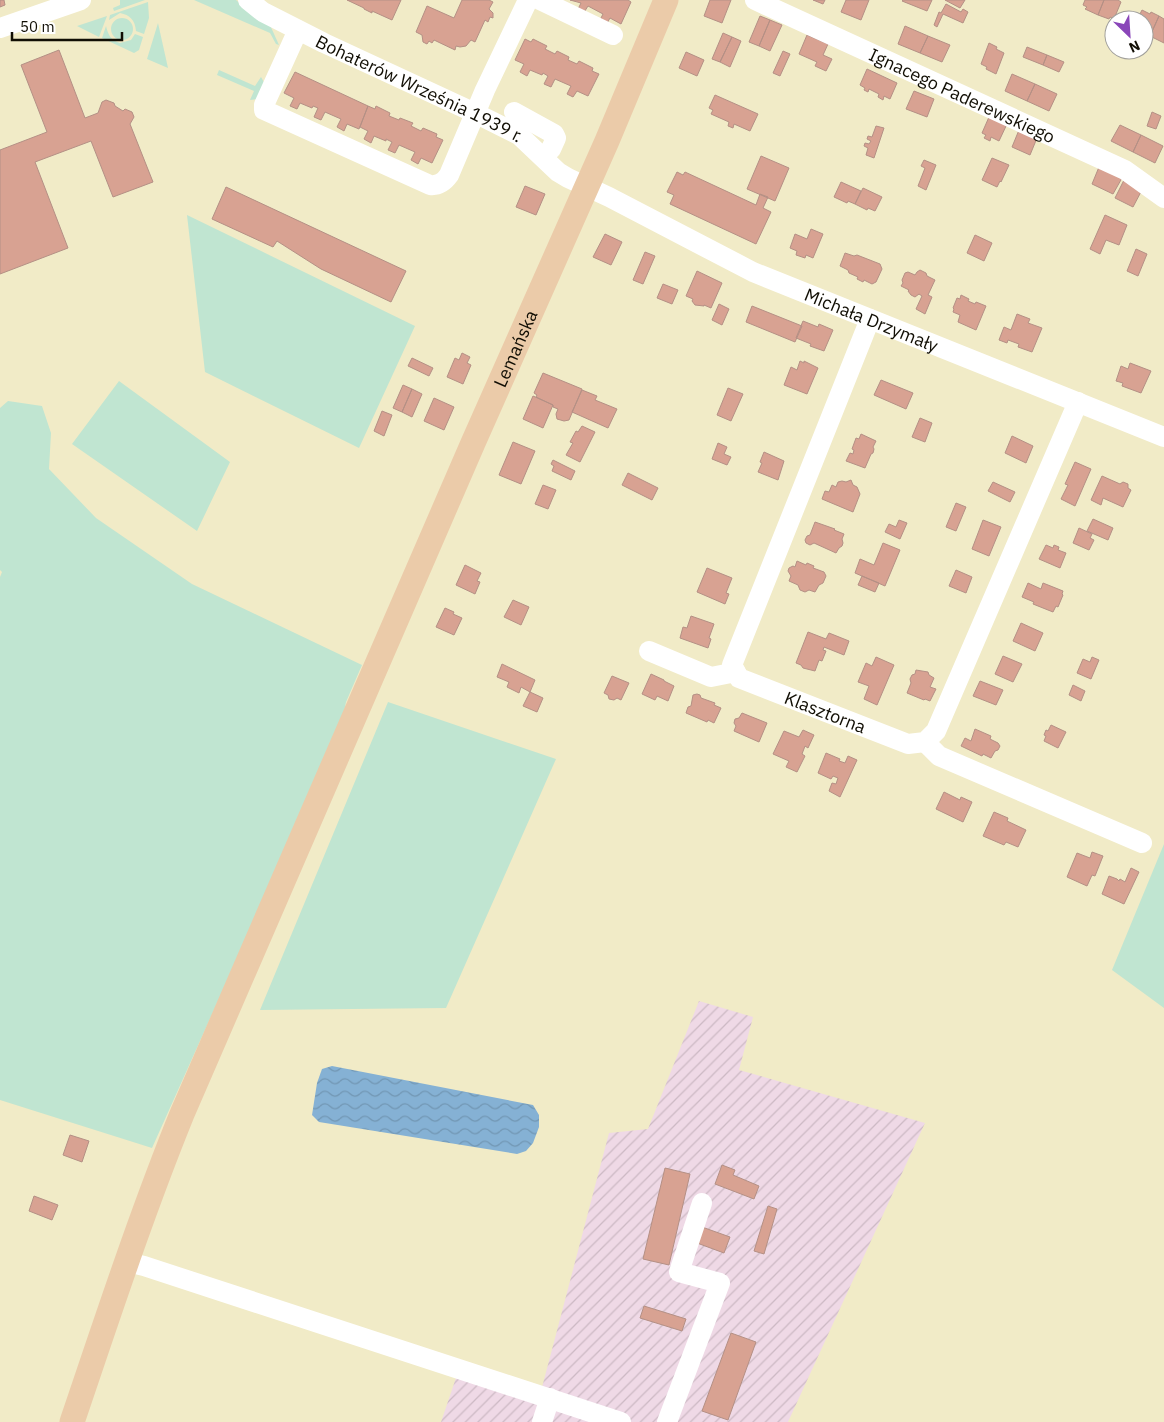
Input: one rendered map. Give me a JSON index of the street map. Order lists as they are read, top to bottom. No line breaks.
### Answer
{"streets":{"main road":["Lemańska"],"street":["Bohaterów Września 1939 r.","Ignacego Paderewskiego","Michała Drzymały","Klasztorna"]},"crossings":[["Bohaterów Września 1939 r.","Michała Drzymały"],["Bohaterów Września 1939 r.","Lemańska"],["Michała Drzymały","Lemańska"]],"scale_bar":"50 m","north":"bottom right"}
